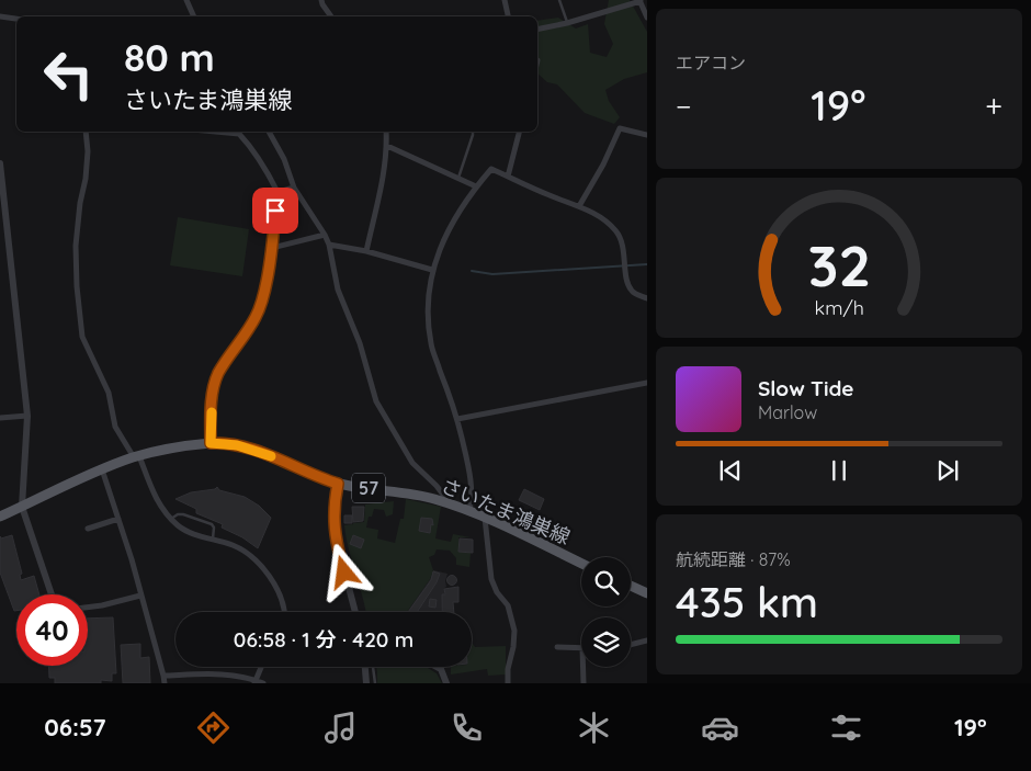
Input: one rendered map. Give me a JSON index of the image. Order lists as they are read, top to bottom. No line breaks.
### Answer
{"streets":{"main road":["57","さいたま鴻巣線"]},"page":{"tile":["エアコン",["航続距離 · 87%","435 km"]],"turn":["80 m","さいたま鴻巣線"],"heat":["−","19°","+"],"song":["Slow Tide","Marlow"],"limit":"40","trip":"06:58 · 1 分 · 420 m","tabs":["06:57","19°"],"gauge":["32","km/h"]}}
